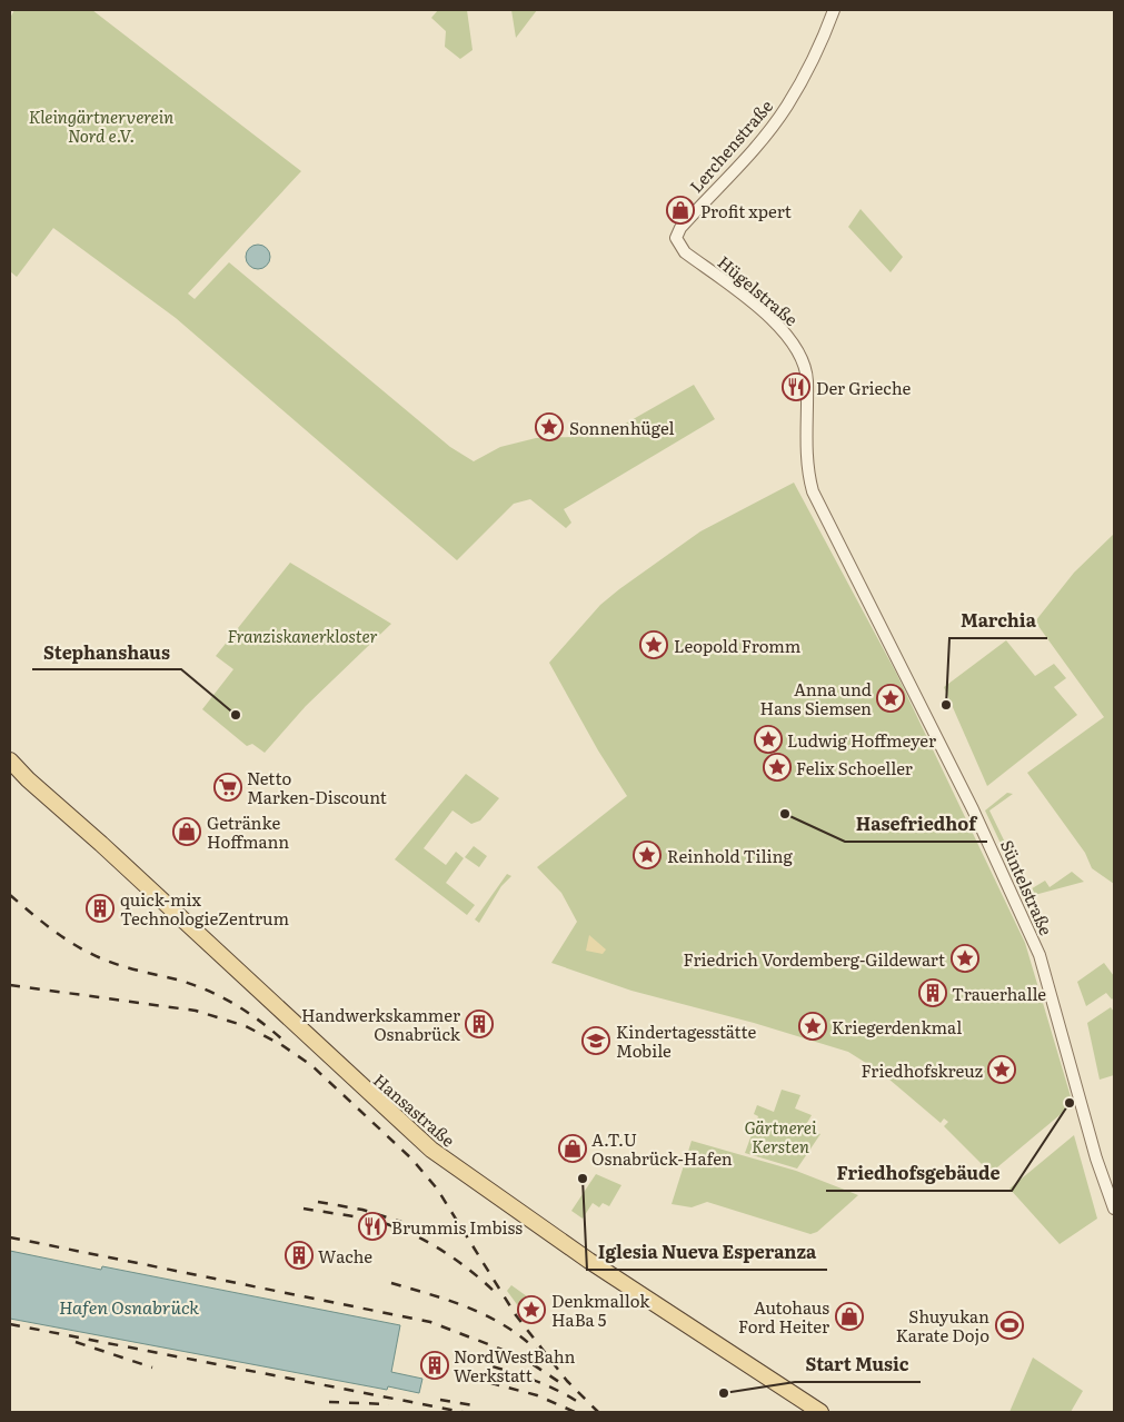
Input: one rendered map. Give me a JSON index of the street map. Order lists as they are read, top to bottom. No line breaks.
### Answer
{"streets":{"main road":["Hansastraße"],"street":["Lerchenstraße","Hügelstraße","Süntelstraße"]},"crossings":[["Lerchenstraße","Hügelstraße"],["Hügelstraße","Süntelstraße"]],"water":["Hafen Osnabrück"],"parks":["Kleingärtnerverein Nord e.V.","Franziskanerkloster","Gärtnerei Kersten"],"places":{"shop":["Profit xpert","Getränke Hoffmann","A.T.U Osnabrück-Hafen","Autohaus Ford Heiter"],"restaurant":["Der Grieche","Brummis Imbiss"],"place":["Sonnenhügel","Leopold Fromm","Anna und Hans Siemsen","Ludwig Hoffmeyer","Felix Schoeller","Reinhold Tiling","Friedrich Vordemberg-Gildewart","Kriegerdenkmal","Friedhofskreuz","Denkmallok HaBa 5"],"other":["Marchia","Stephanshaus","Hasefriedhof","Friedhofsgebäude","Iglesia Nueva Esperanza","Start Music"],"supermarket":["Netto Marken-Discount"],"building":["quick-mix TechnologieZentrum","Trauerhalle","Handwerkskammer Osnabrück","Wache","NordWestBahn Werkstatt"],"school or university":["Kindertagesstätte Mobile"],"sports":["Shuyukan Karate Dojo"]}}
